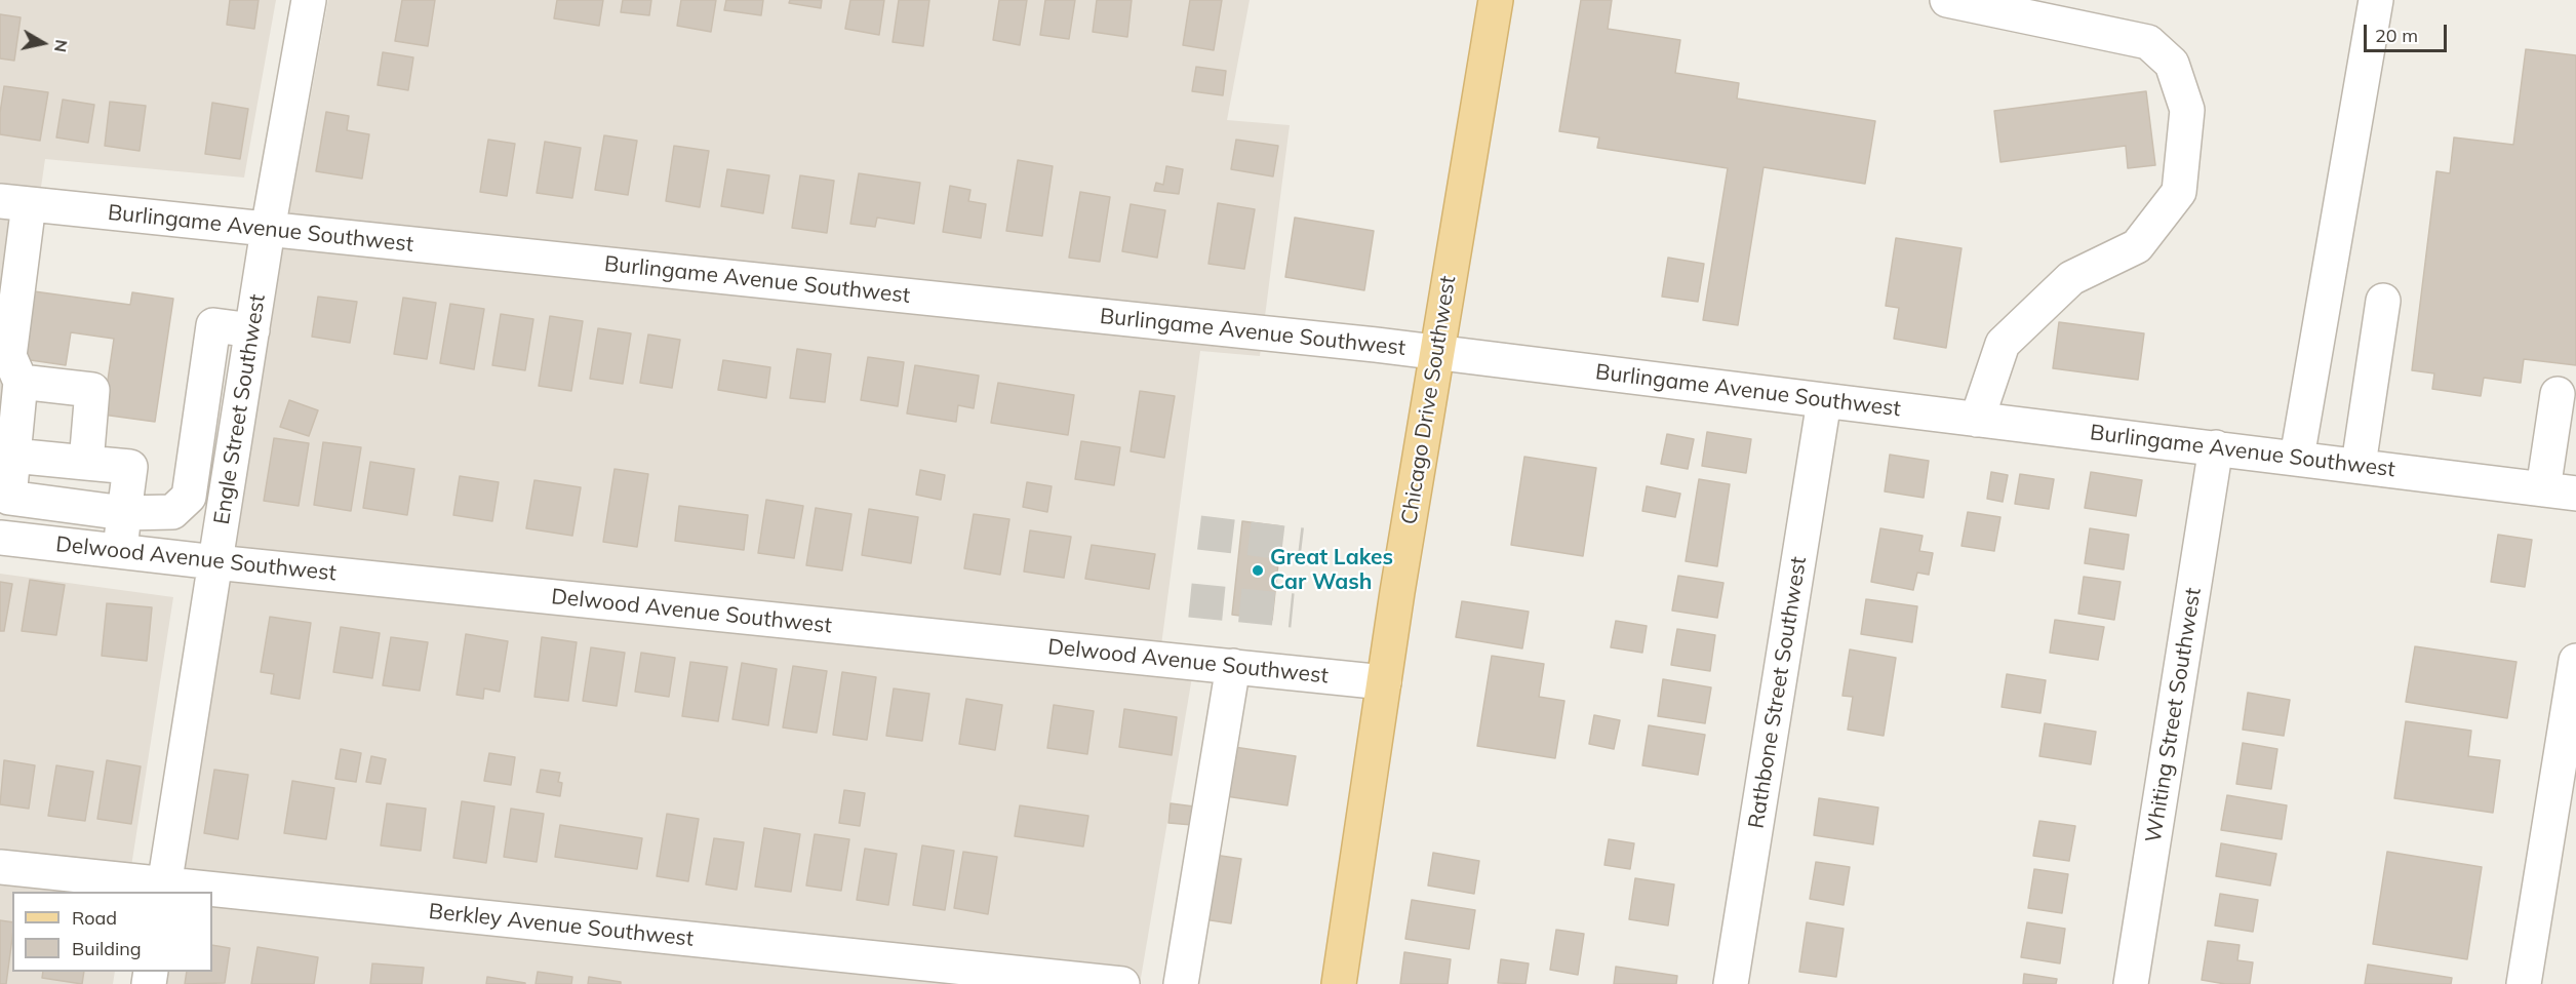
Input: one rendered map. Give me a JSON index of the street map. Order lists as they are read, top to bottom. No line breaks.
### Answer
{"streets":{"main road":["Chicago Drive Southwest"],"street":["Burlingame Avenue Southwest","Engle Street Southwest","Delwood Avenue Southwest","Rathbone Street Southwest","Whiting Street Southwest","Berkley Avenue Southwest"]},"crossings":[["Burlingame Avenue Southwest","Chicago Drive Southwest"],["Burlingame Avenue Southwest","Engle Street Southwest"],["Burlingame Avenue Southwest","Rathbone Street Southwest"],["Burlingame Avenue Southwest","Whiting Street Southwest"],["Chicago Drive Southwest","Delwood Avenue Southwest"],["Engle Street Southwest","Delwood Avenue Southwest"],["Engle Street Southwest","Berkley Avenue Southwest"]],"places":["Great Lakes Car Wash"],"legend":["Road","Building"],"scale_bar":"20 m","north":"right"}
